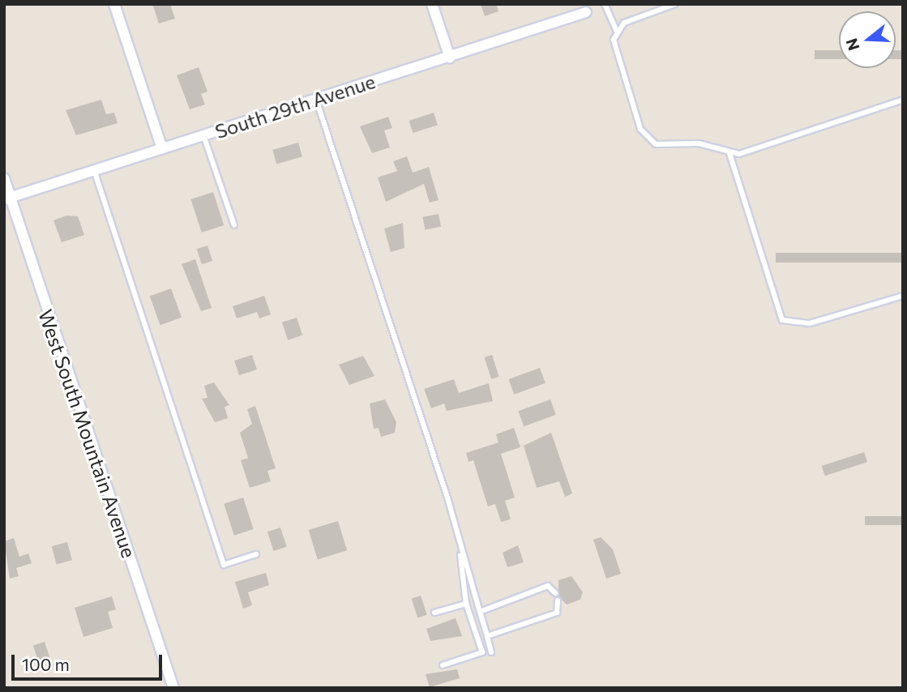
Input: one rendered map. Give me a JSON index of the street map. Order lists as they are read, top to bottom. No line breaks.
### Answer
{"streets":{"street":["South 29th Avenue","West South Mountain Avenue"]},"crossings":[["South 29th Avenue","West South Mountain Avenue"]],"scale_bar":"100 m","north":"left"}
